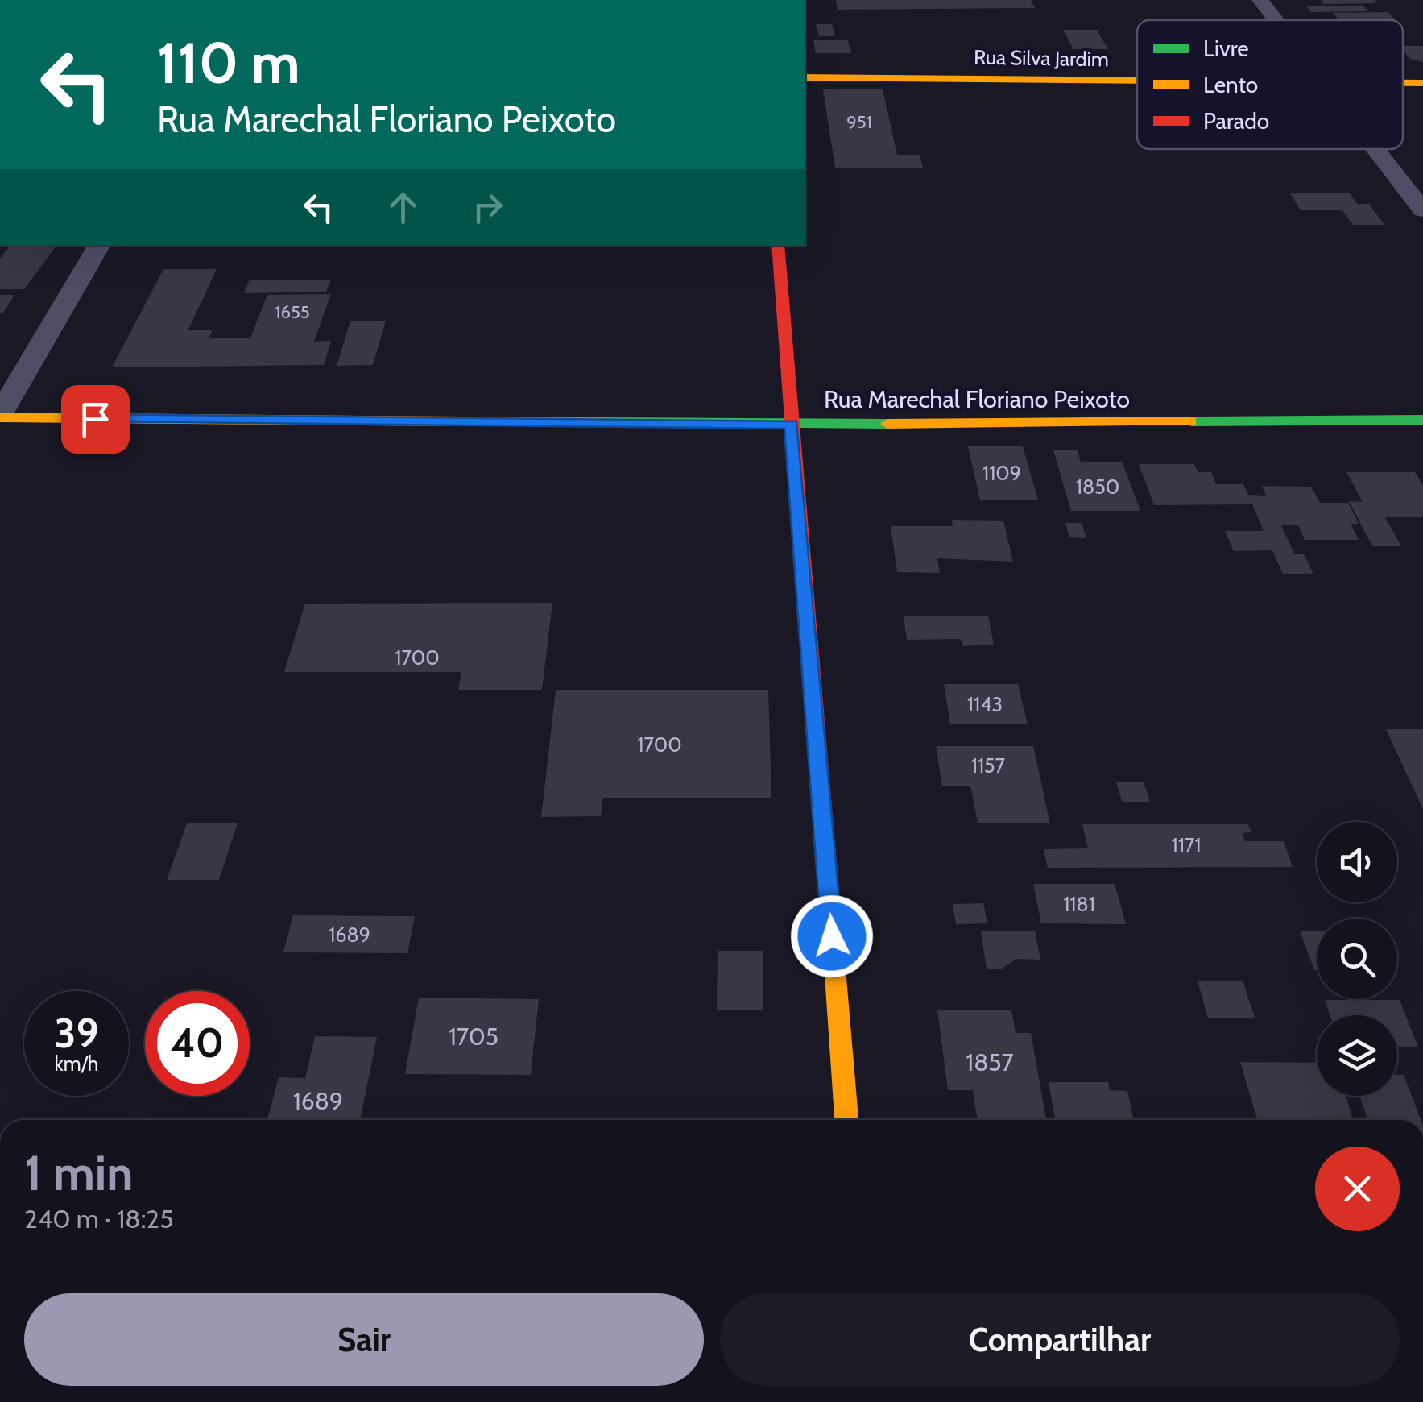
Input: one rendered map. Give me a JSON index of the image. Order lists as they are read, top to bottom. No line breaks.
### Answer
{"streets":{"street":["Rua Silva Jardim","Rua Marechal Floriano Peixoto"]},"house_numbers":["951","1655","1109","1850","1700","1143","1700","1157","1171","1181","1689","1705","1857","1689"],"legend":["Livre","Lento","Parado"],"page":{"turn":["110 m","Rua Marechal Floriano Peixoto"],"speed":"39 km/h","limit":"40","heading":["1 min","240 m · 18:25"],"buttons":["Sair","Compartilhar"]}}
